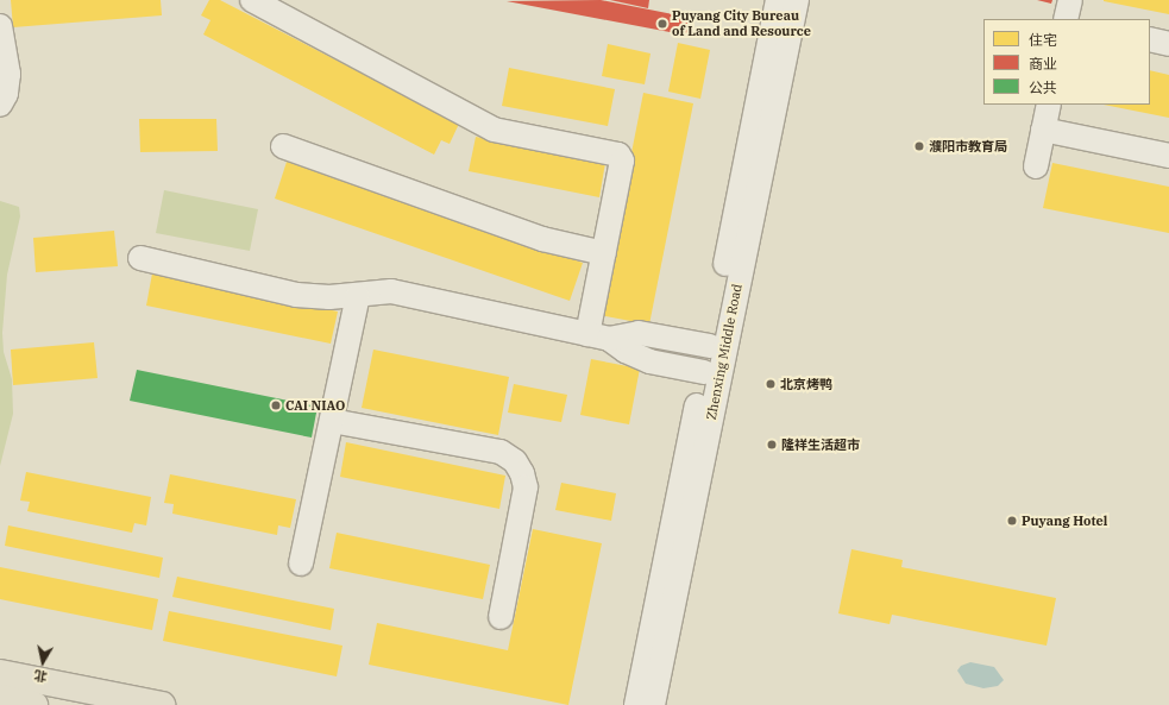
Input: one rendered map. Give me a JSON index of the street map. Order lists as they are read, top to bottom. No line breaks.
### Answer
{"streets":{"street":["Zhenxing Middle Road"]},"places":["Puyang City Bureau of Land and Resource","濮阳市教育局","北京烤鸭","CAI NIAO","隆祥生活超市","Puyang Hotel"],"legend":["住宅","商业","公共"],"north":"bottom"}
